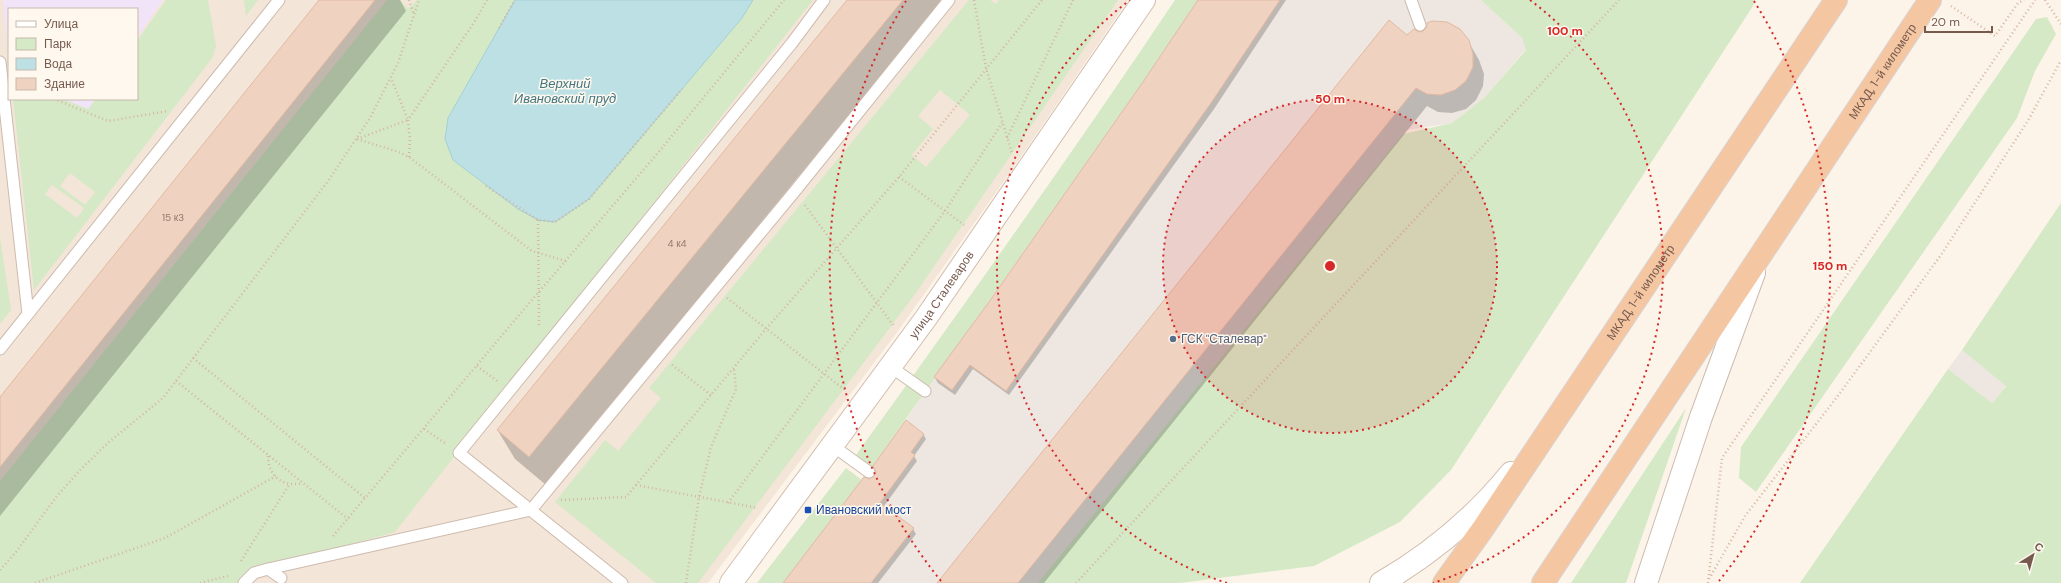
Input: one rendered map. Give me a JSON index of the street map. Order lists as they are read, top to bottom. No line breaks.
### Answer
{"streets":{"highway":["МКАД, 1-й километр"],"main road":["улица Сталеваров"]},"water":["Верхний Ивановский пруд"],"places":{"other":["ГСК \"Сталевар\""],"transit":["Ивановский мост"]},"house_numbers":["15 к3","4 к4"],"legend":["Улица","Парк","Вода","Здание"],"scale_bar":"20 m","north":"top right","rings":["100 m","50 m","150 m"]}
